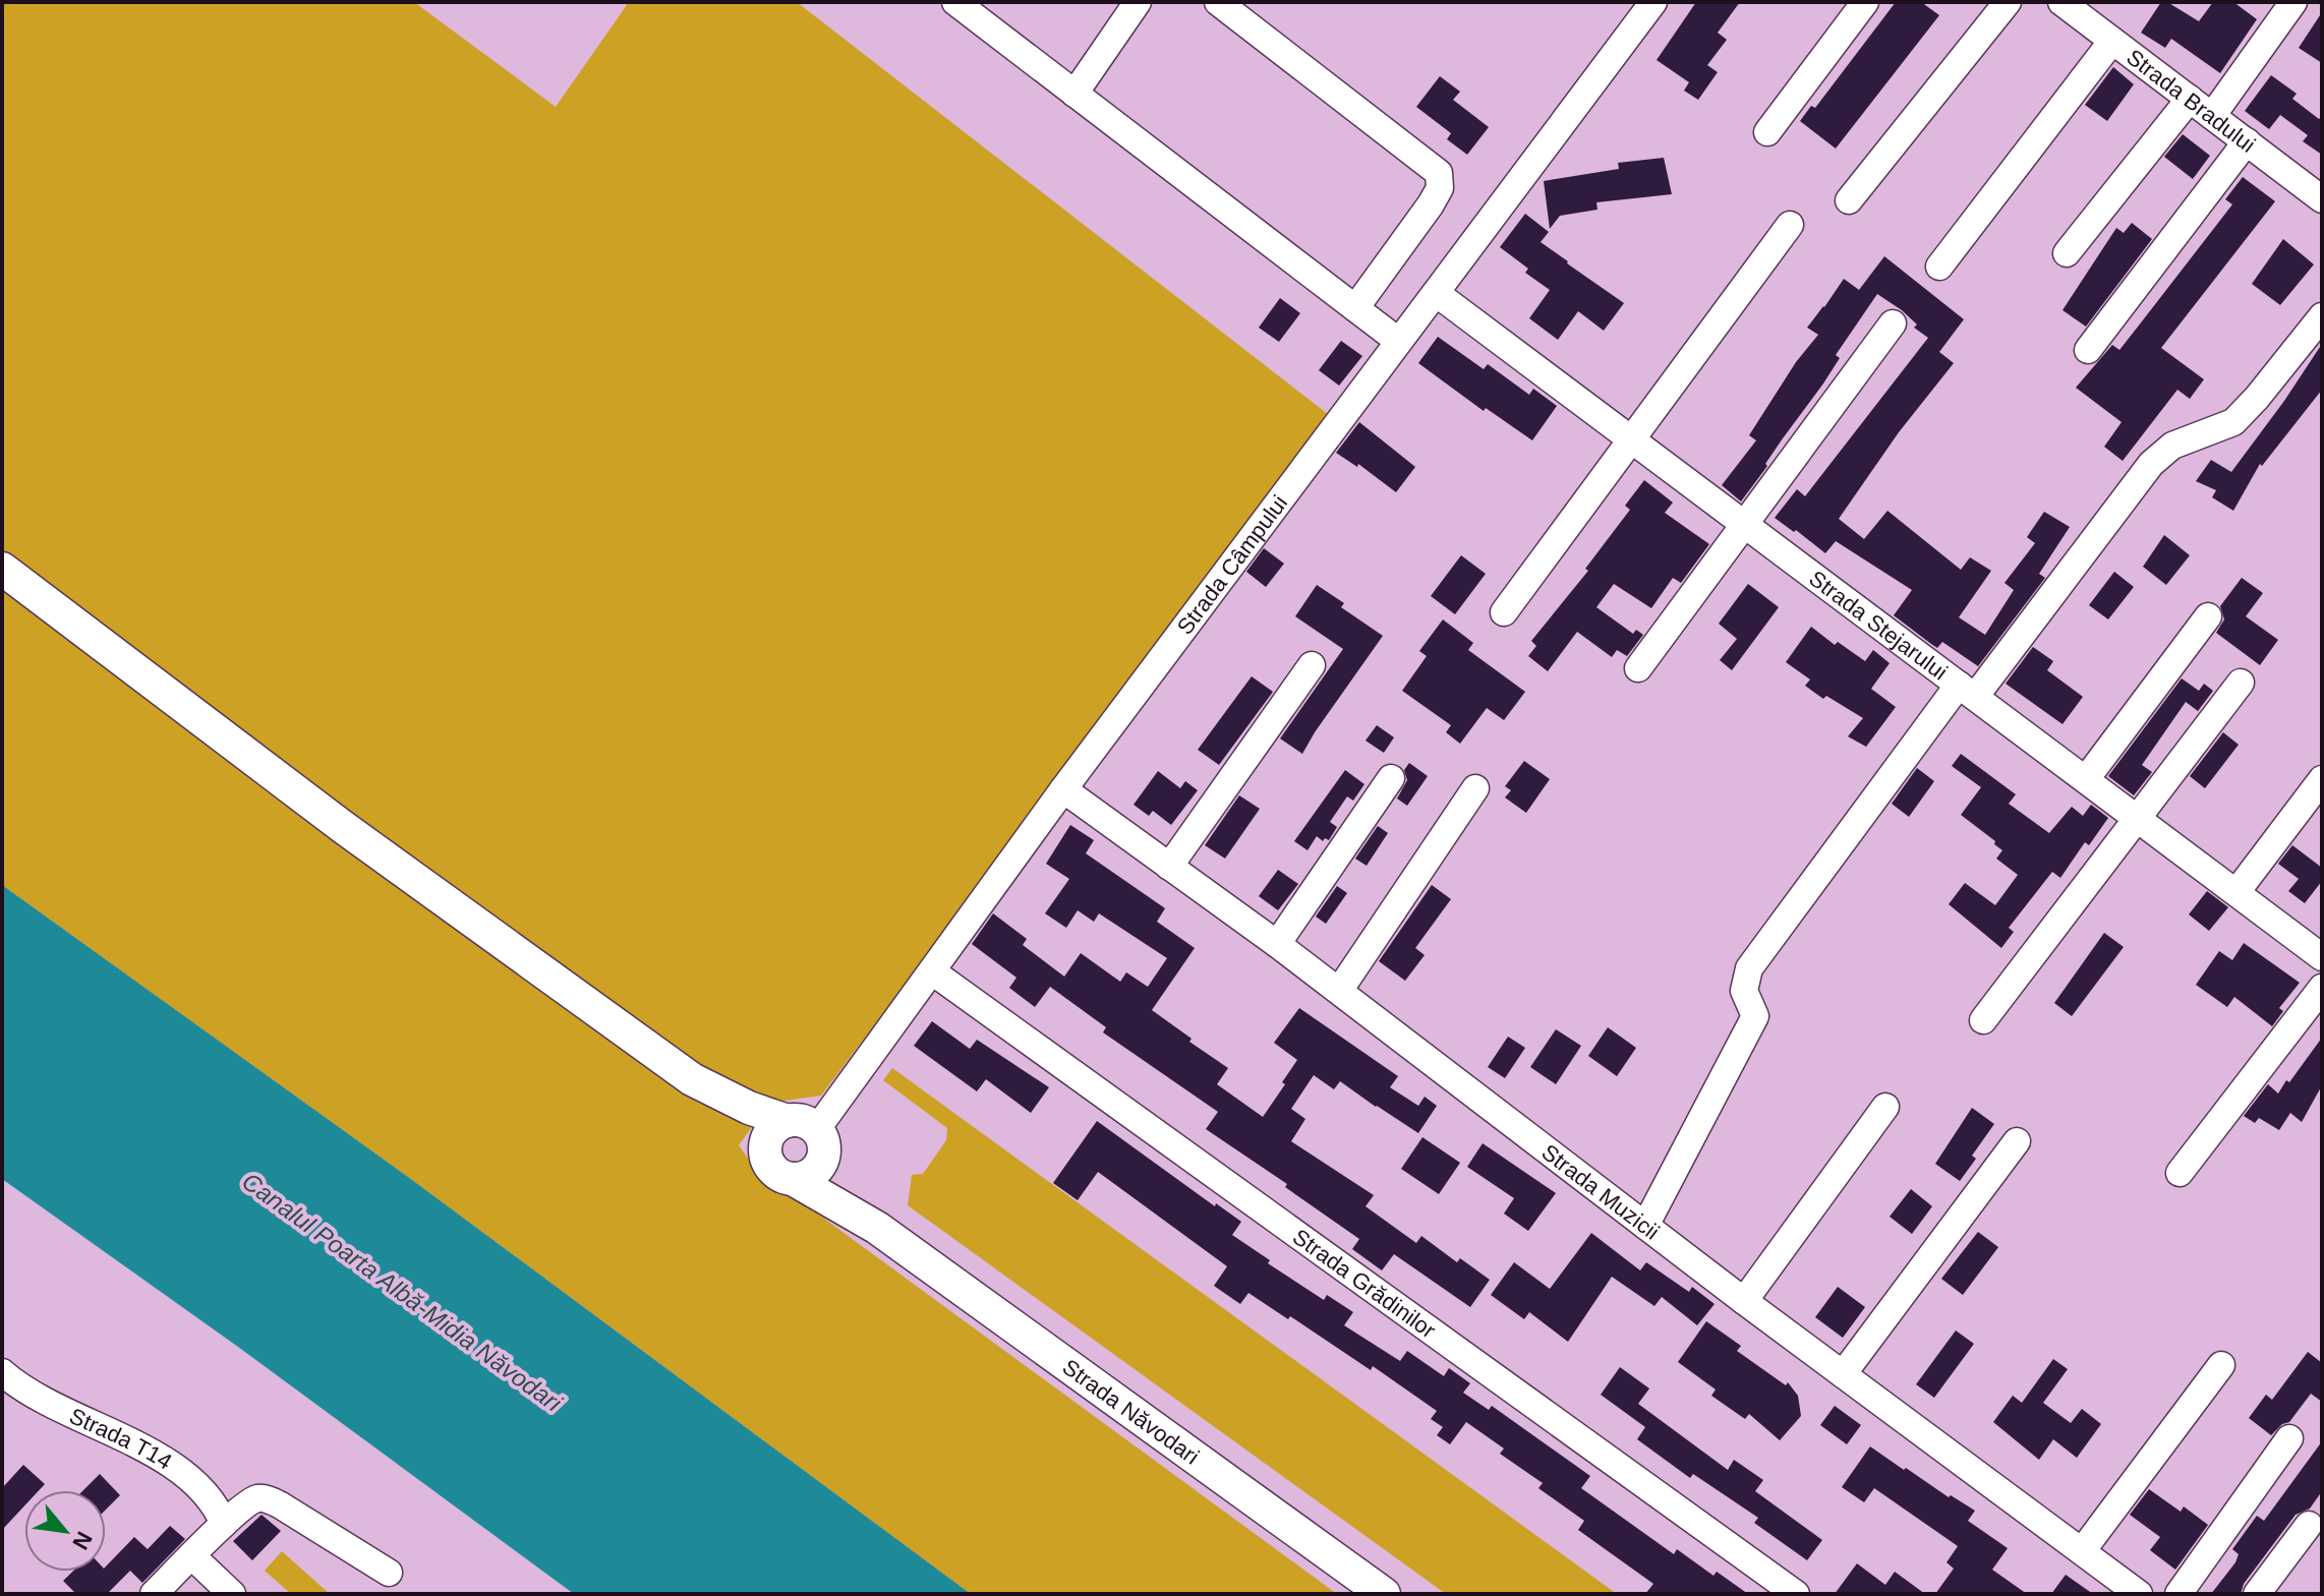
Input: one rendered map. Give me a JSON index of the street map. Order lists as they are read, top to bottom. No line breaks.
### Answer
{"streets":{"main road":["Strada Năvodari"],"street":["Strada Bradului","Strada Câmpului","Strada Stejarului","Strada Muzicii","Strada Grădinilor","Strada T14"]},"crossings":[["Strada Câmpului","Strada Stejarului"],["Strada Câmpului","Strada Muzicii"],["Strada Câmpului","Strada Grădinilor"],["Strada Câmpului","Strada Năvodari"]],"water":["Canalul Poarta Albă-Midia Năvodari"],"north":"bottom right"}
